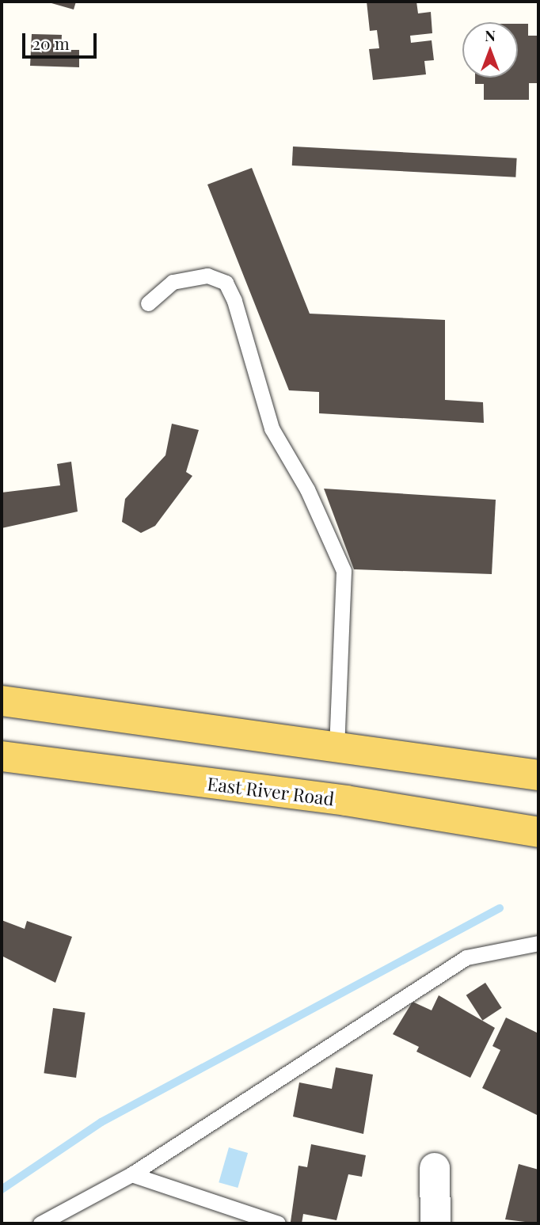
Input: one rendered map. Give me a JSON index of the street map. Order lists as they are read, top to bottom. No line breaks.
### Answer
{"streets":{"main road":["East River Road"]},"scale_bar":"20 m","north":"top"}
